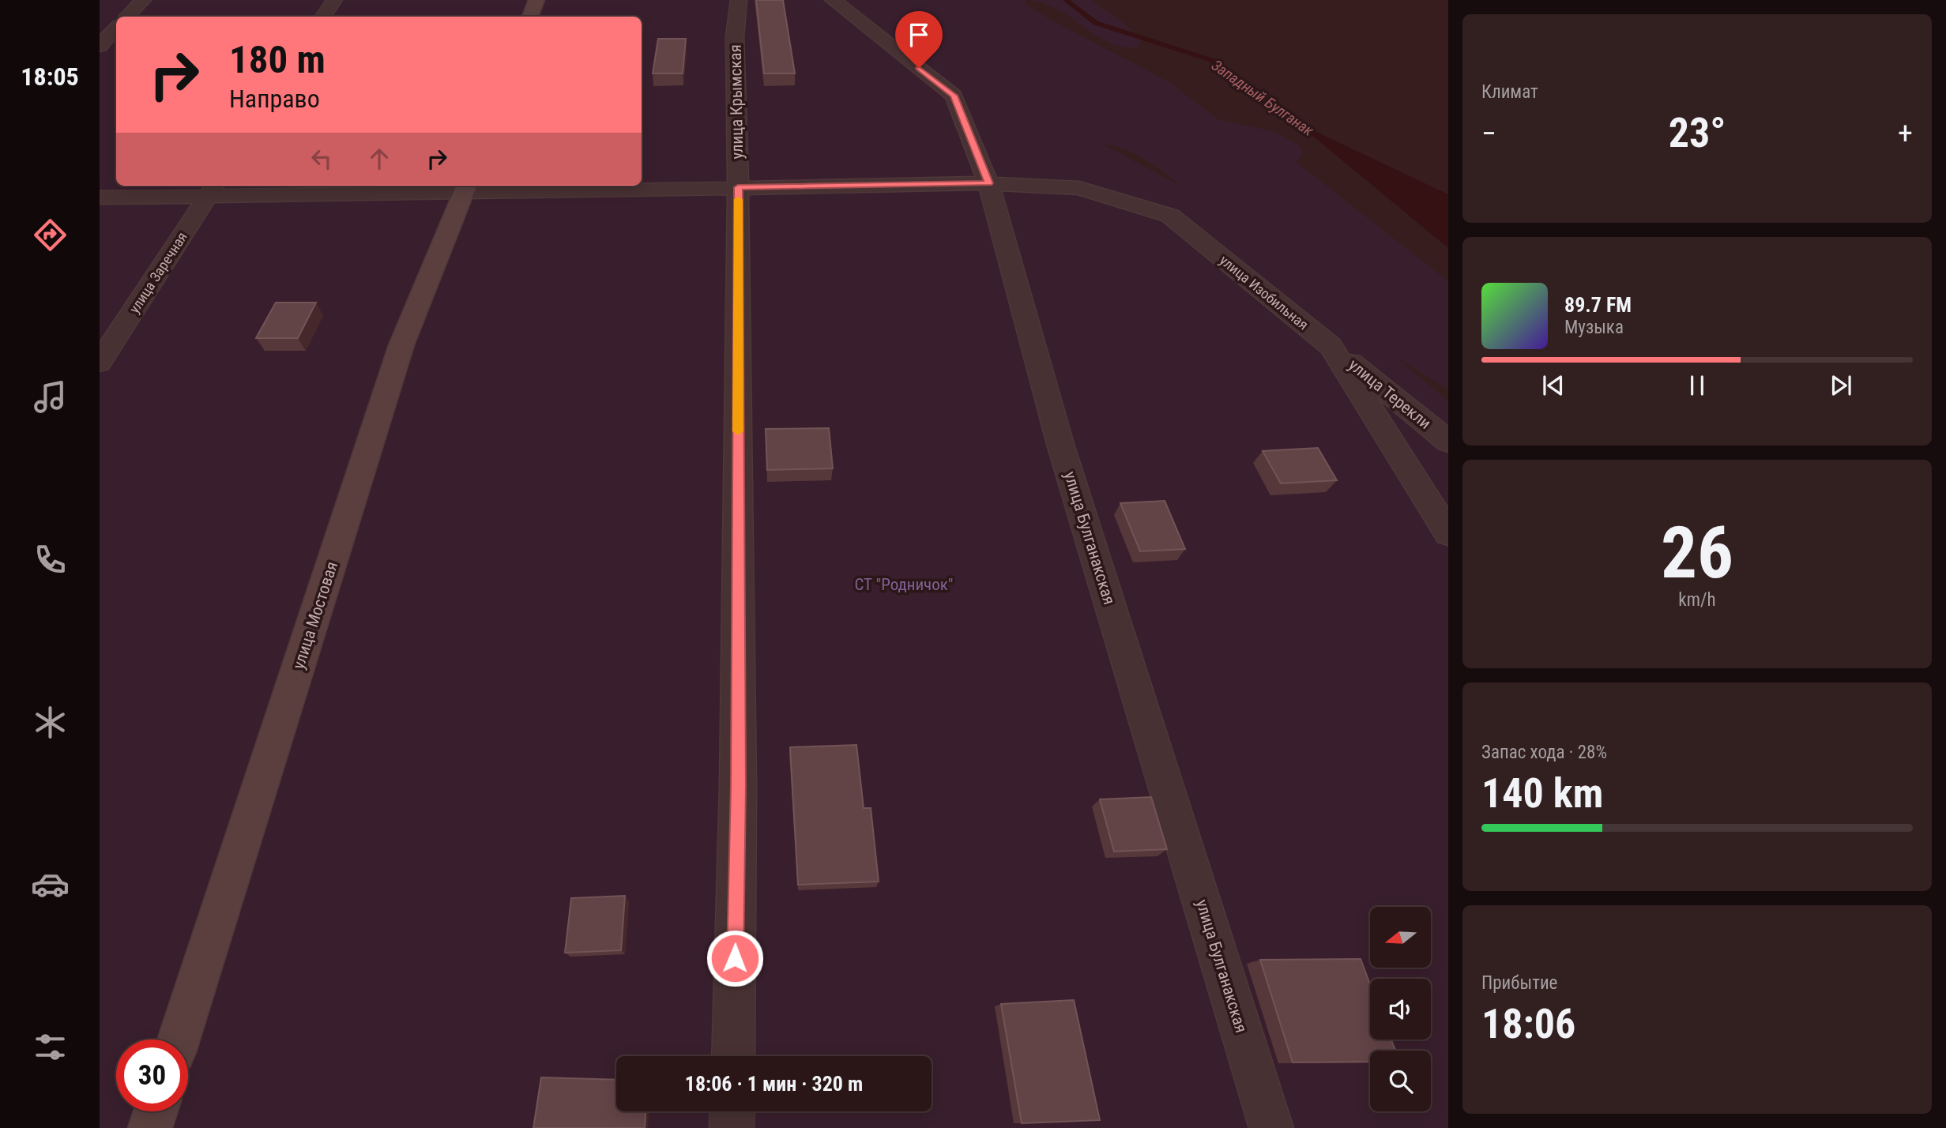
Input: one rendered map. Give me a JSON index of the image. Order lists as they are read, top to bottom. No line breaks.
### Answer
{"streets":{"street":["улица Крымская","улица Заречная","улица Изобильная","улица Терекли","улица Булганакская","улица Мостовая"]},"crossings":[["улица Крымская","улица Изобильная"],["улица Заречная","улица Изобильная"],["улица Изобильная","улица Терекли"],["улица Изобильная","улица Булганакская"],["улица Изобильная","улица Мостовая"]],"water":["Западный Булганак"],"parks":["СТ \"Родничок\""],"north":"left","page":{"tabs":"18:05","tile":["Климат",["26","km/h"],["Запас хода · 28%","140 km"],["Прибытие","18:06"]],"turn":["180 m","Направо"],"heat":["−","23°","+"],"song":["89.7 FM","Музыка"],"limit":"30","trip":"18:06 · 1 мин · 320 m"}}
